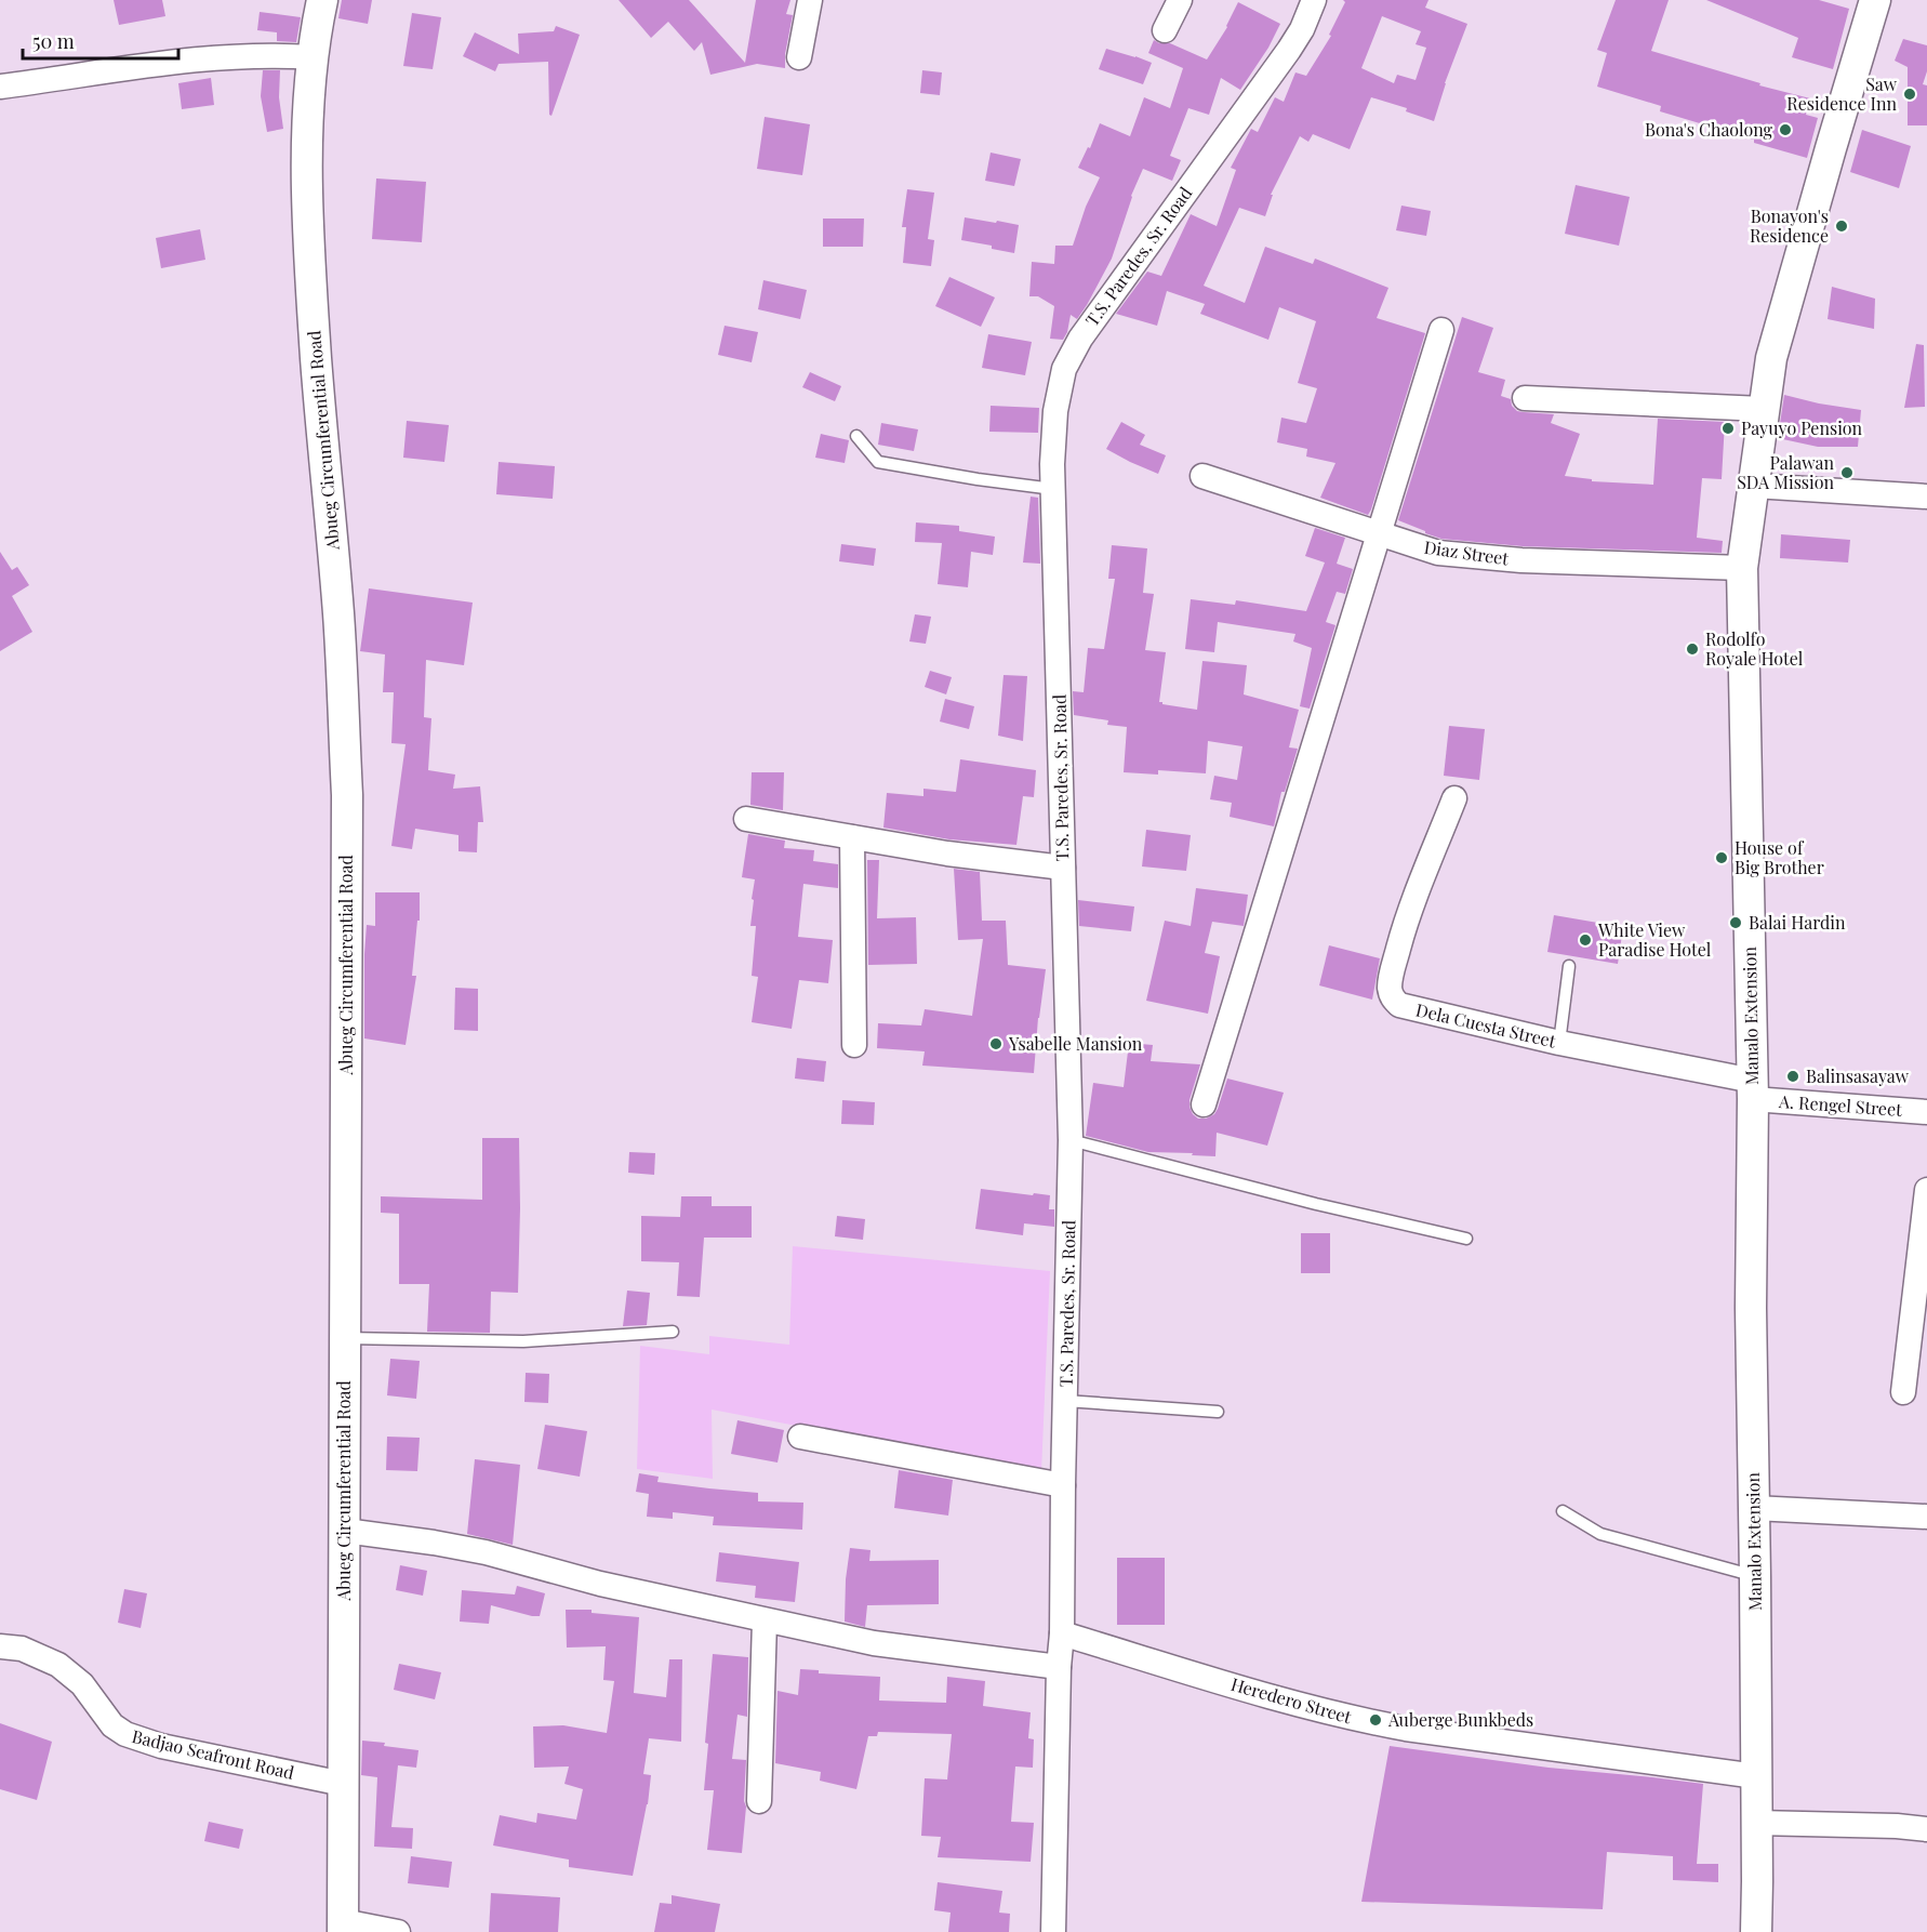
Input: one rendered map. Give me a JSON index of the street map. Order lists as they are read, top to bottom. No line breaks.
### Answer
{"streets":{"street":["T.S. Paredes, Sr. Road","Abueg Circumferential Road","Diaz Street","Manalo Extension","Dela Cuesta Street","A. Rengel Street","Heredero Street","Badjao Seafront Road"]},"crossings":[["T.S. Paredes, Sr. Road","Heredero Street"],["Abueg Circumferential Road","Badjao Seafront Road"],["Diaz Street","Manalo Extension"],["Manalo Extension","Dela Cuesta Street"],["Manalo Extension","A. Rengel Street"],["Manalo Extension","Heredero Street"],["Dela Cuesta Street","A. Rengel Street"]],"places":["Saw Residence Inn","Bona's Chaolong","Bonayon's Residence","Payuyo Pension","Palawan SDA Mission","Rodolfo Royale Hotel","House of Big Brother","Balai Hardin","White View Paradise Hotel","Ysabelle Mansion","Balinsasayaw","Auberge Bunkbeds"],"scale_bar":"50 m"}
